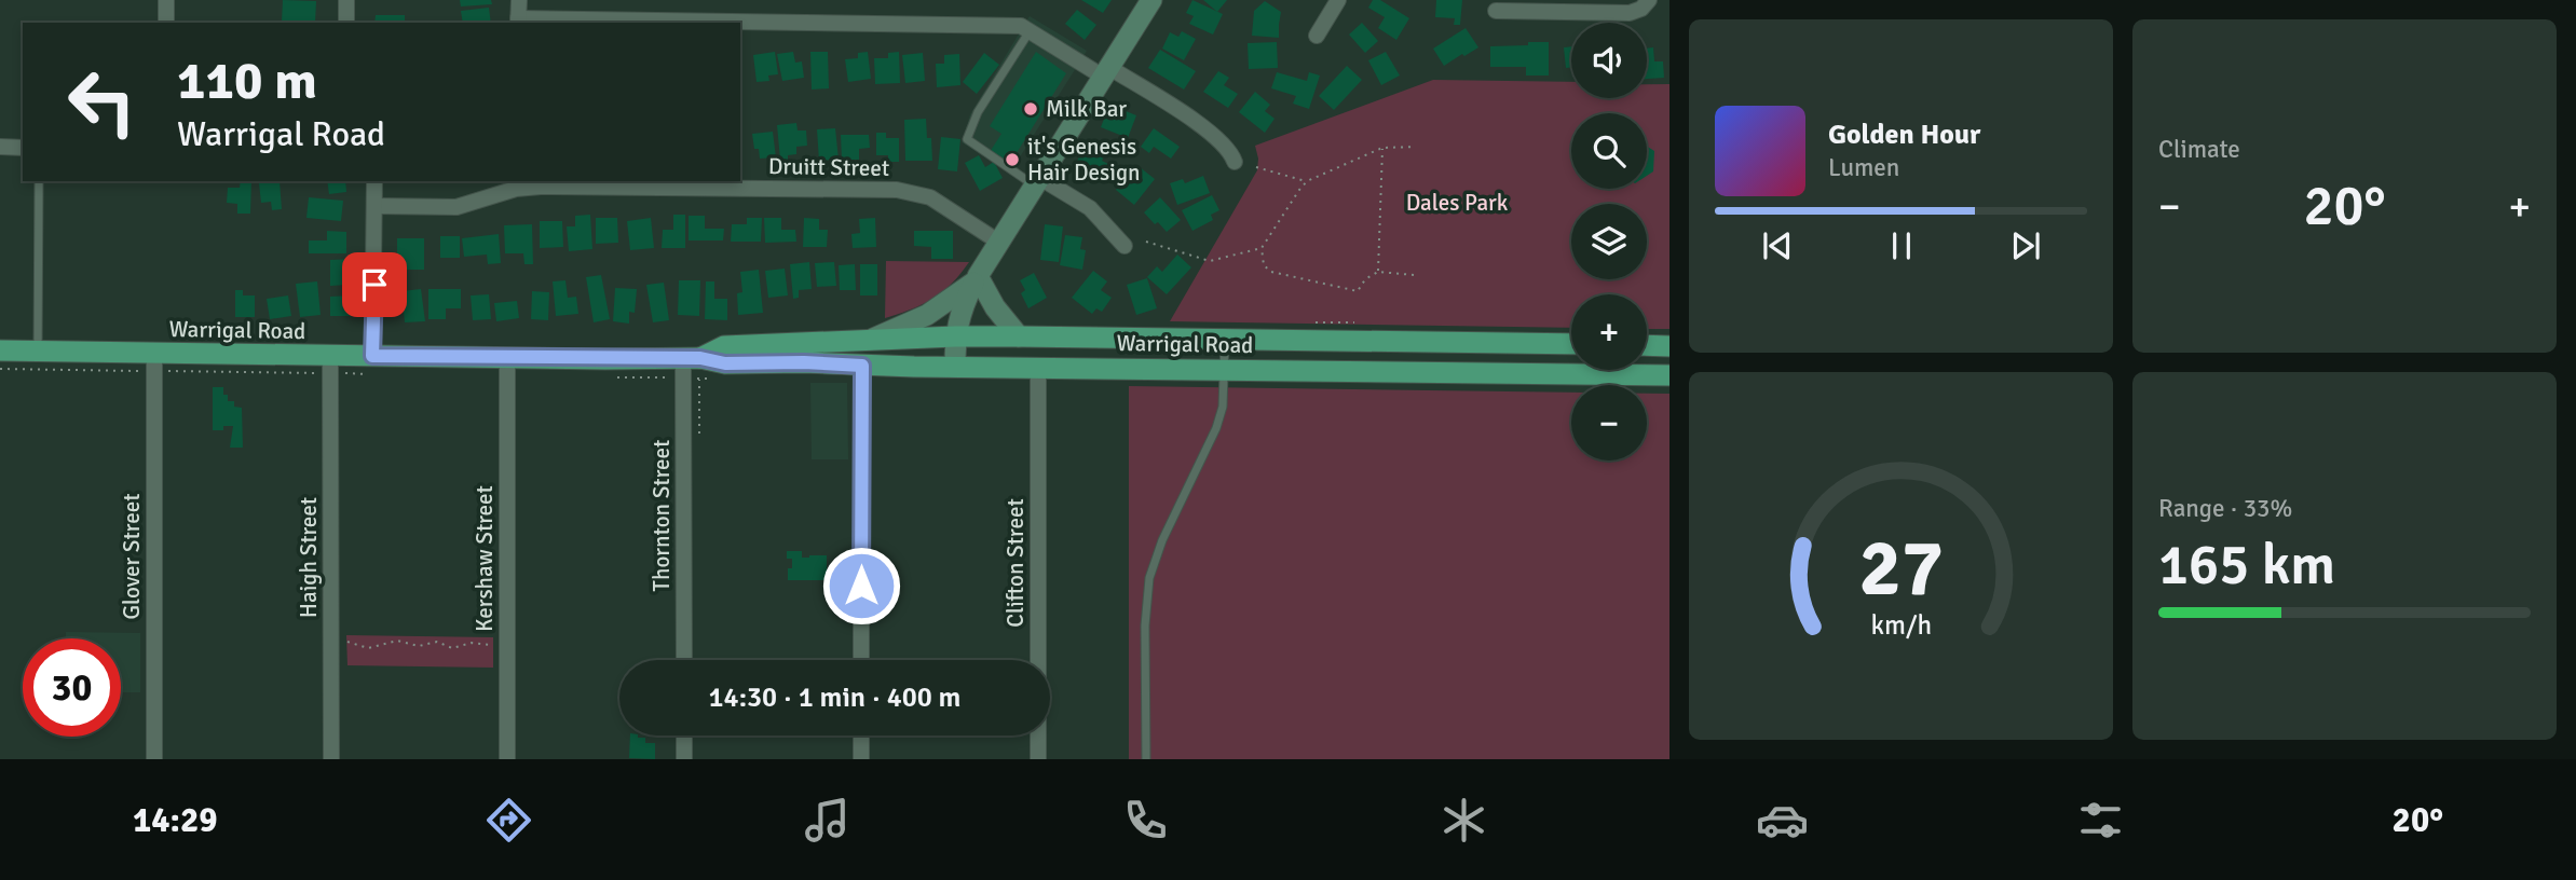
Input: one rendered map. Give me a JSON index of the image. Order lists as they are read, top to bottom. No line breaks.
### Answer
{"streets":{"highway":["Warrigal Road"],"street":["Druitt Street","Thornton Street","Glover Street","Haigh Street","Kershaw Street","Clifton Street"]},"crossings":[["Warrigal Road","Thornton Street"],["Warrigal Road","Glover Street"],["Warrigal Road","Haigh Street"],["Warrigal Road","Kershaw Street"],["Warrigal Road","Clifton Street"]],"parks":["Dales Park"],"places":["Milk Bar","it's Genesis Hair Design"],"page":{"tile":["Climate",["Range · 33%","165 km"]],"map_buttons":["+","−"],"turn":["110 m","Warrigal Road"],"song":["Golden Hour","Lumen"],"heat":["−","20°","+"],"limit":"30","trip":"14:30 · 1 min · 400 m","tabs":["14:29","20°"],"gauge":["27","km/h"]}}
